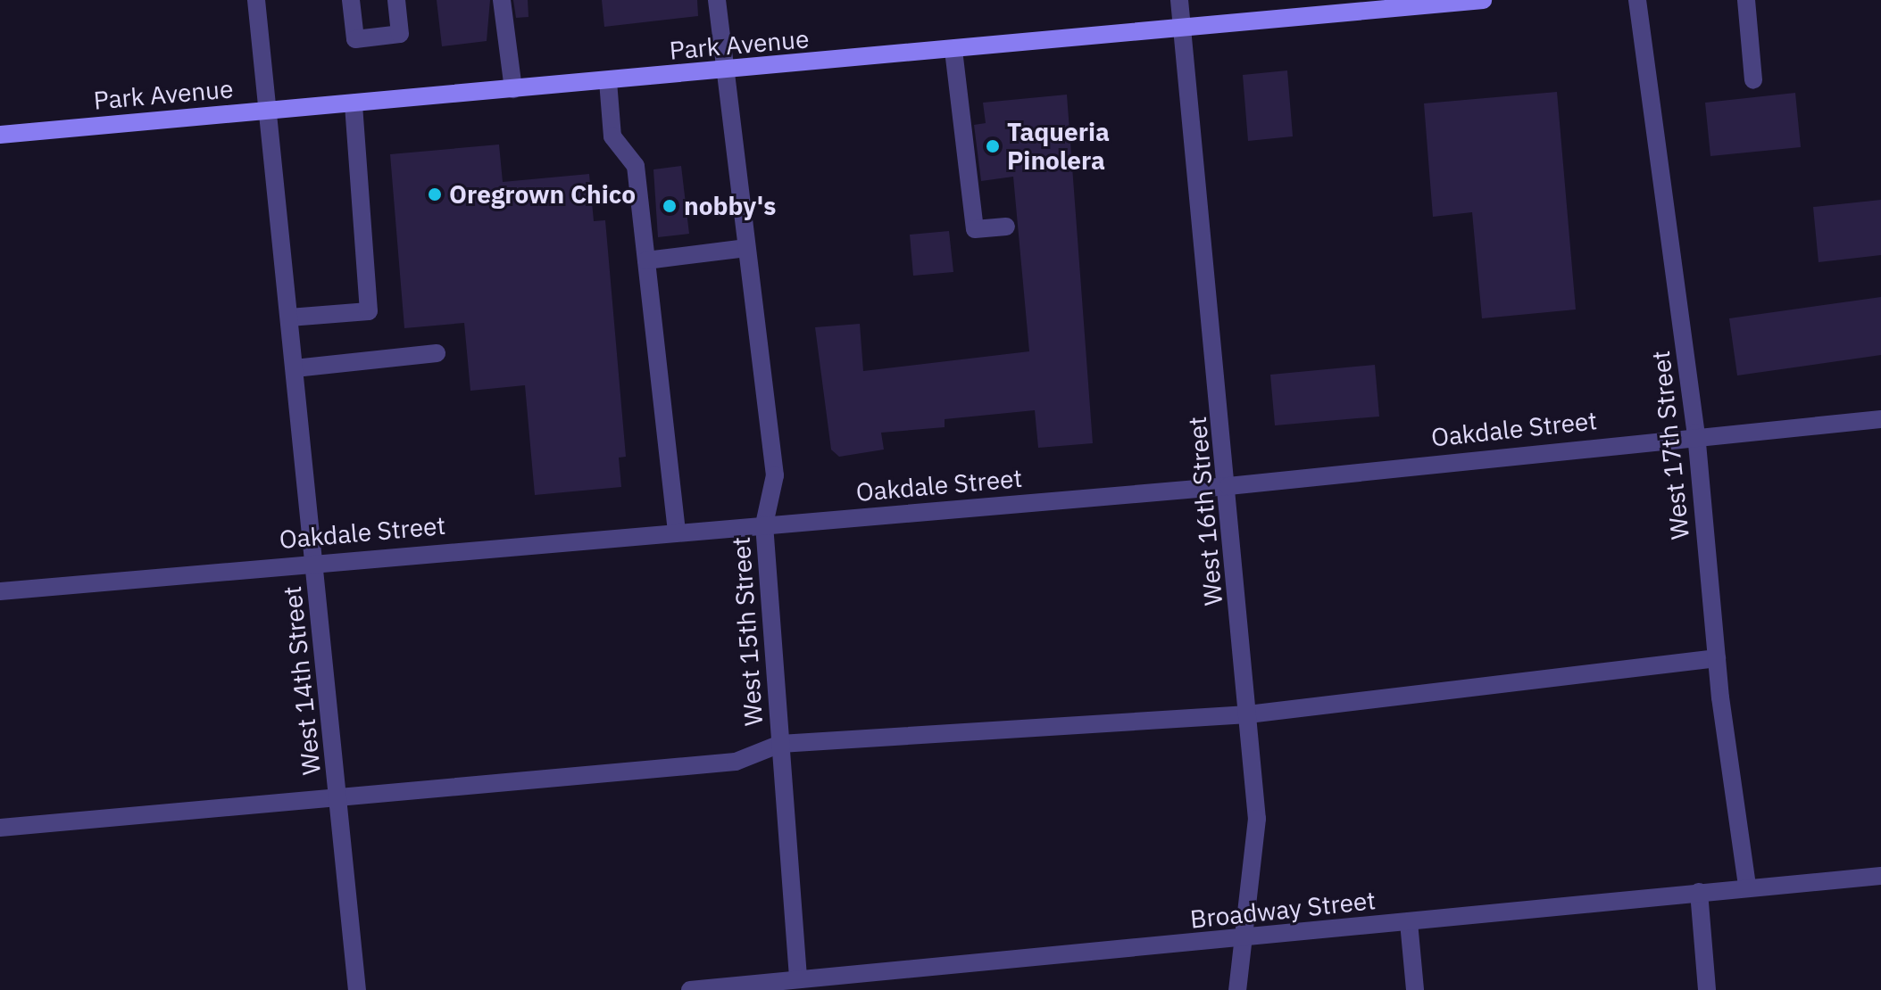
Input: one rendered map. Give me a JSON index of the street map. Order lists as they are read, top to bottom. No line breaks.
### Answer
{"streets":{"main road":["Park Avenue"],"street":["Oakdale Street","West 17th Street","West 16th Street","West 15th Street","West 14th Street","Broadway Street"]},"crossings":[["Park Avenue","West 16th Street"],["Park Avenue","West 15th Street"],["Park Avenue","West 14th Street"],["Oakdale Street","West 17th Street"],["Oakdale Street","West 16th Street"],["Oakdale Street","West 15th Street"],["Oakdale Street","West 14th Street"],["West 17th Street","Broadway Street"],["West 16th Street","Broadway Street"],["West 15th Street","Broadway Street"]],"places":["Taqueria Pinolera","Oregrown Chico","nobby's"]}
